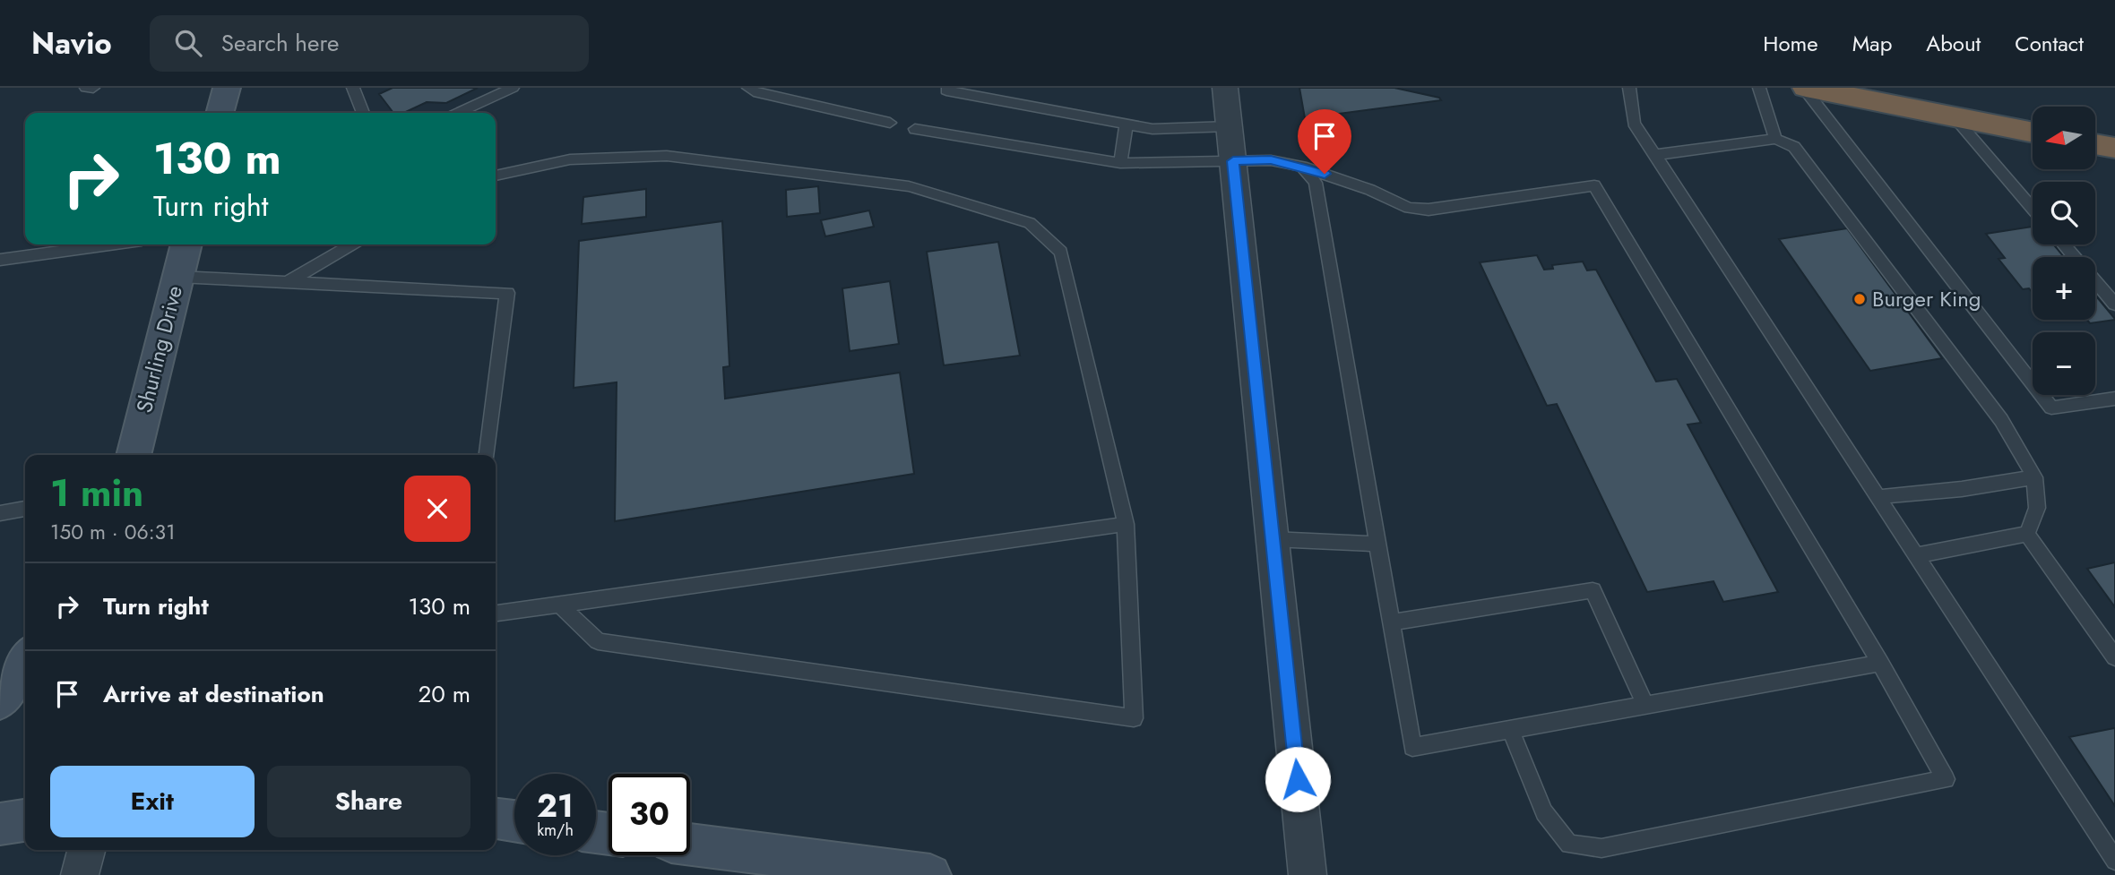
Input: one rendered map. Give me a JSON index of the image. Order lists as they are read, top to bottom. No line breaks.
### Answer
{"streets":{"street":["Shurling Drive"]},"places":["Burger King"],"north":"left","page":{"header":"Navio","search":"Search here","nav":["Home","Map","About","Contact"],"map_buttons":["+","−"],"turn":["130 m","Turn right"],"heading":["1 min","150 m · 06:31"],"list":[{"name":"Turn right","value":"130 m"},{"name":"Arrive at destination","value":"20 m"}],"buttons":["Exit","Share"],"speed":"21 km/h","limit":"30"}}
